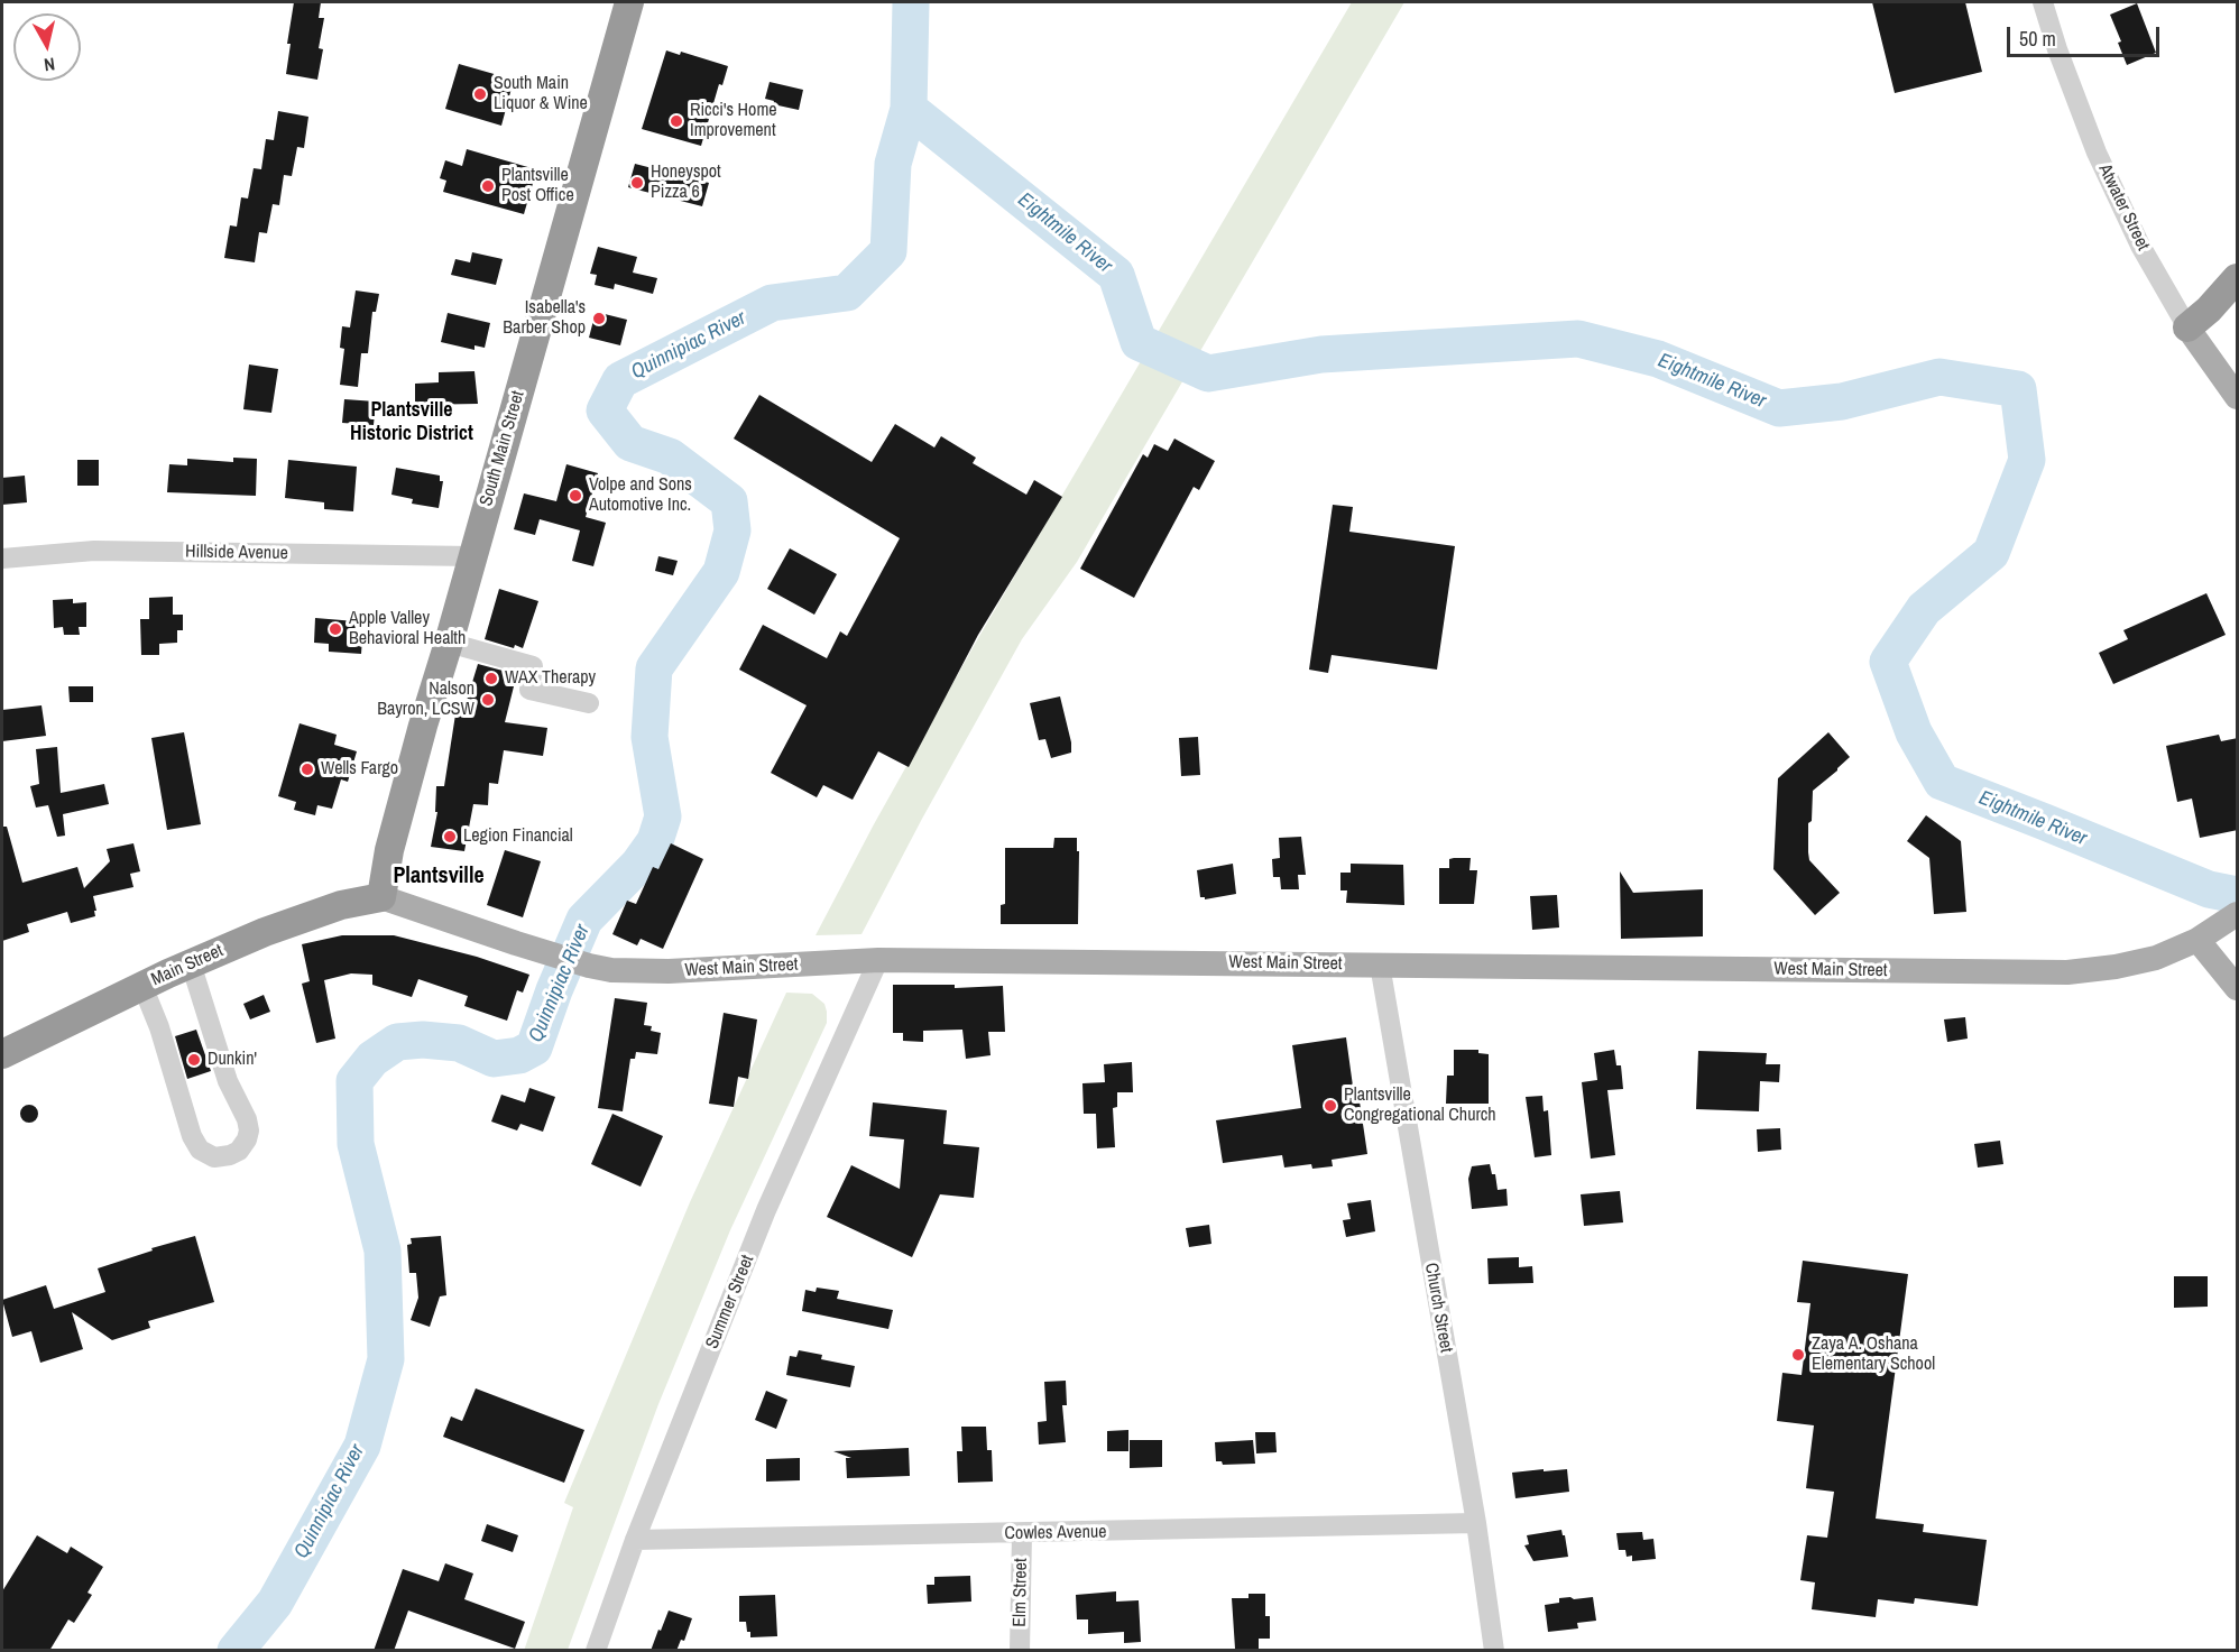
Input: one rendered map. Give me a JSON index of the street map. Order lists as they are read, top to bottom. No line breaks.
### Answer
{"streets":{"highway":["South Main Street","Main Street"],"main road":["Atwater Street","West Main Street"],"street":["Hillside Avenue","Summer Street","Church Street","Cowles Avenue","Elm Street"]},"crossings":[["South Main Street","Hillside Avenue"],["South Main Street","West Main Street"],["South Main Street","Main Street"],["West Main Street","Main Street"],["West Main Street","Summer Street"],["West Main Street","Church Street"],["Summer Street","Cowles Avenue"],["Church Street","Cowles Avenue"],["Cowles Avenue","Elm Street"]],"districts":["Plantsville Historic District","Plantsville"],"water":["Eightmile River","Quinnipiac River"],"places":["South Main Liquor & Wine","Ricci's Home Improvement","Honeyspot Pizza 6","Plantsville Post Office","Isabella's Barber Shop","Volpe and Sons Automotive Inc.","Apple Valley Behavioral Health","WAX Therapy","Nalson Bayron, LCSW","Wells Fargo","Legion Financial","Dunkin'","Plantsville Congregational Church","Zaya A. Oshana Elementary School"],"scale_bar":"50 m","north":"bottom"}
